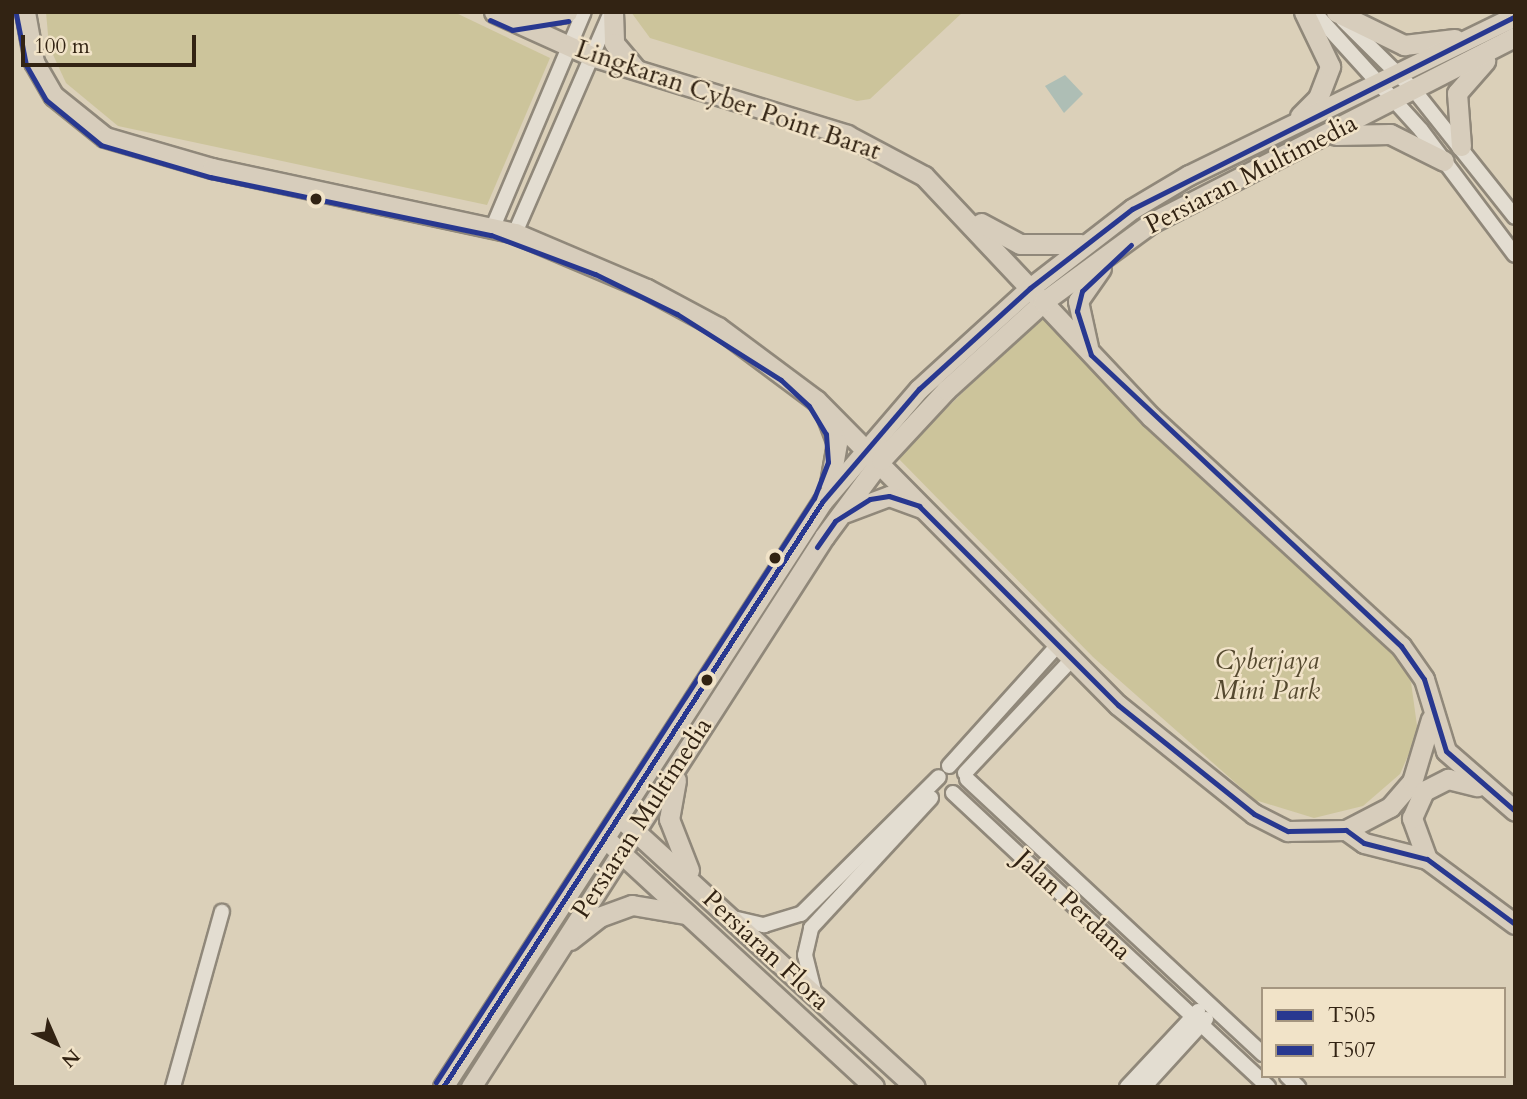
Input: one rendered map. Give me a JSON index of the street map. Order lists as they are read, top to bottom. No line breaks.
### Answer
{"streets":{"main road":["Lingkaran Cyber Point Barat","Persiaran Multimedia","Persiaran Flora"],"street":["Jalan Perdana"]},"crossings":[["Lingkaran Cyber Point Barat","Persiaran Multimedia"],["Persiaran Multimedia","Persiaran Flora"]],"parks":["Cyberjaya Mini Park"],"lines":["transit line T507","transit line T505"],"legend":["T505","T507"],"scale_bar":"100 m","north":"bottom right"}
